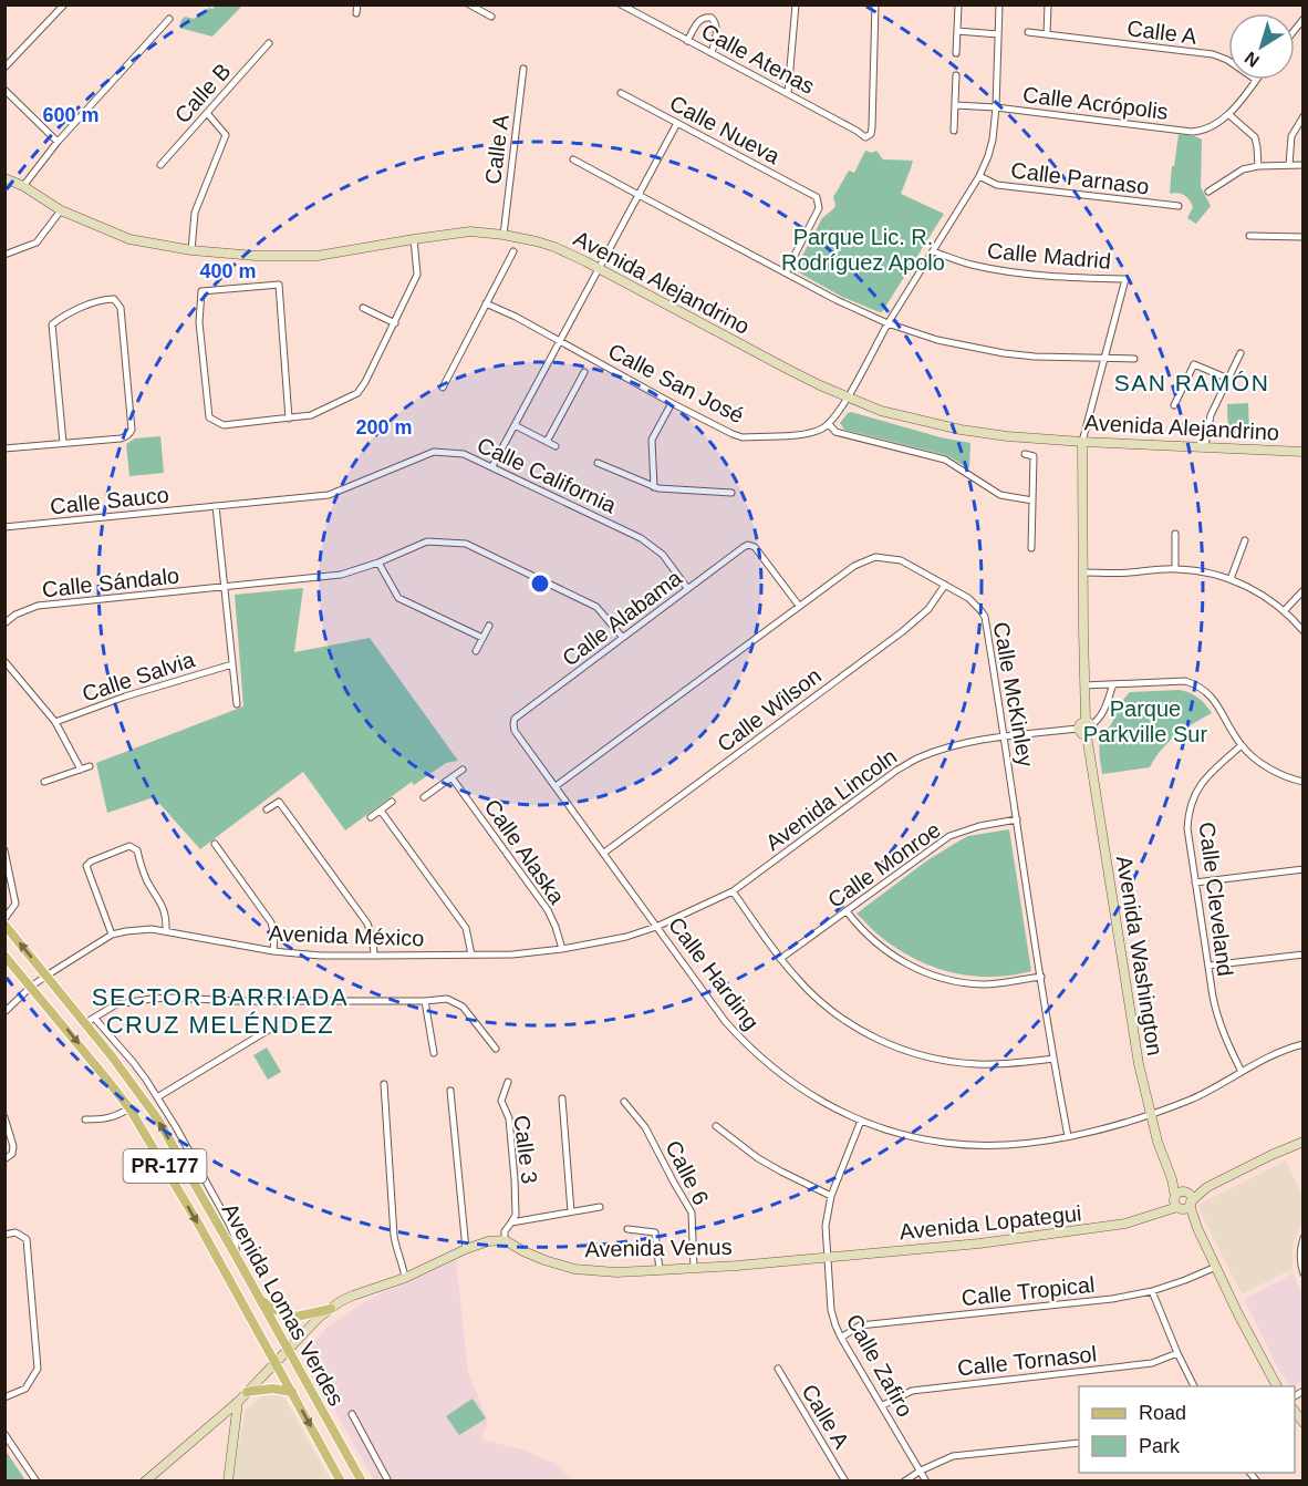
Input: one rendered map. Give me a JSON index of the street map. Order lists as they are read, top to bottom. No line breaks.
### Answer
{"streets":{"main road":["PR-177","Avenida Lomas Verdes"],"street":["Calle A","Calle Atenas","Calle B","Calle Acrópolis","Calle Nueva","Calle Parnaso","Calle Madrid","Avenida Alejandrino","Calle San José","Calle California","Calle Sauco","Calle Sándalo","Calle Alabama","Calle Salvia","Calle McKinley","Calle Wilson","Avenida Lincoln","Calle Alaska","Calle Monroe","Calle Cleveland","Avenida México","Avenida Washington","Calle Harding","Calle 3","Calle 6","Avenida Lopategui","Avenida Venus","Calle Tropical","Calle Tornasol","Calle Zafiro"]},"crossings":[["Calle A","Avenida Alejandrino"],["Calle California","Calle Sauco"],["Calle California","Calle Alabama"],["Calle Sándalo","Calle Alabama"],["Calle Alabama","Calle McKinley"],["Calle Alabama","Calle Harding"],["Calle McKinley","Calle Wilson"],["Calle McKinley","Avenida Lincoln"],["Calle McKinley","Calle Monroe"],["Calle McKinley","Calle Harding"],["Calle Wilson","Calle Harding"],["Avenida Lincoln","Avenida México"],["Avenida Lincoln","Avenida Washington"],["Avenida Lincoln","Calle Harding"],["Calle Alaska","Avenida México"],["Calle Cleveland","Calle Harding"],["Avenida México","Calle Harding"],["Avenida México","Avenida Lomas Verdes"],["Avenida Washington","Calle Harding"],["Avenida Washington","Avenida Lopategui"],["Avenida Washington","Calle Tropical"],["Calle Harding","Calle Zafiro"],["Calle 3","Avenida Venus"],["Calle 6","Avenida Venus"],["Avenida Lopategui","Avenida Venus"],["Avenida Lopategui","Calle Zafiro"],["Avenida Venus","Calle Zafiro"],["Calle Tropical","Calle Zafiro"],["Calle Tornasol","Calle Zafiro"]],"districts":["SAN RAMÓN","SECTOR BARRIADA CRUZ MELÉNDEZ"],"parks":["Parque Lic. R. Rodríguez Apolo","Parque Parkville Sur"],"legend":["Road","Park"],"north":"bottom left","rings":["600 m","400 m","200 m"]}
